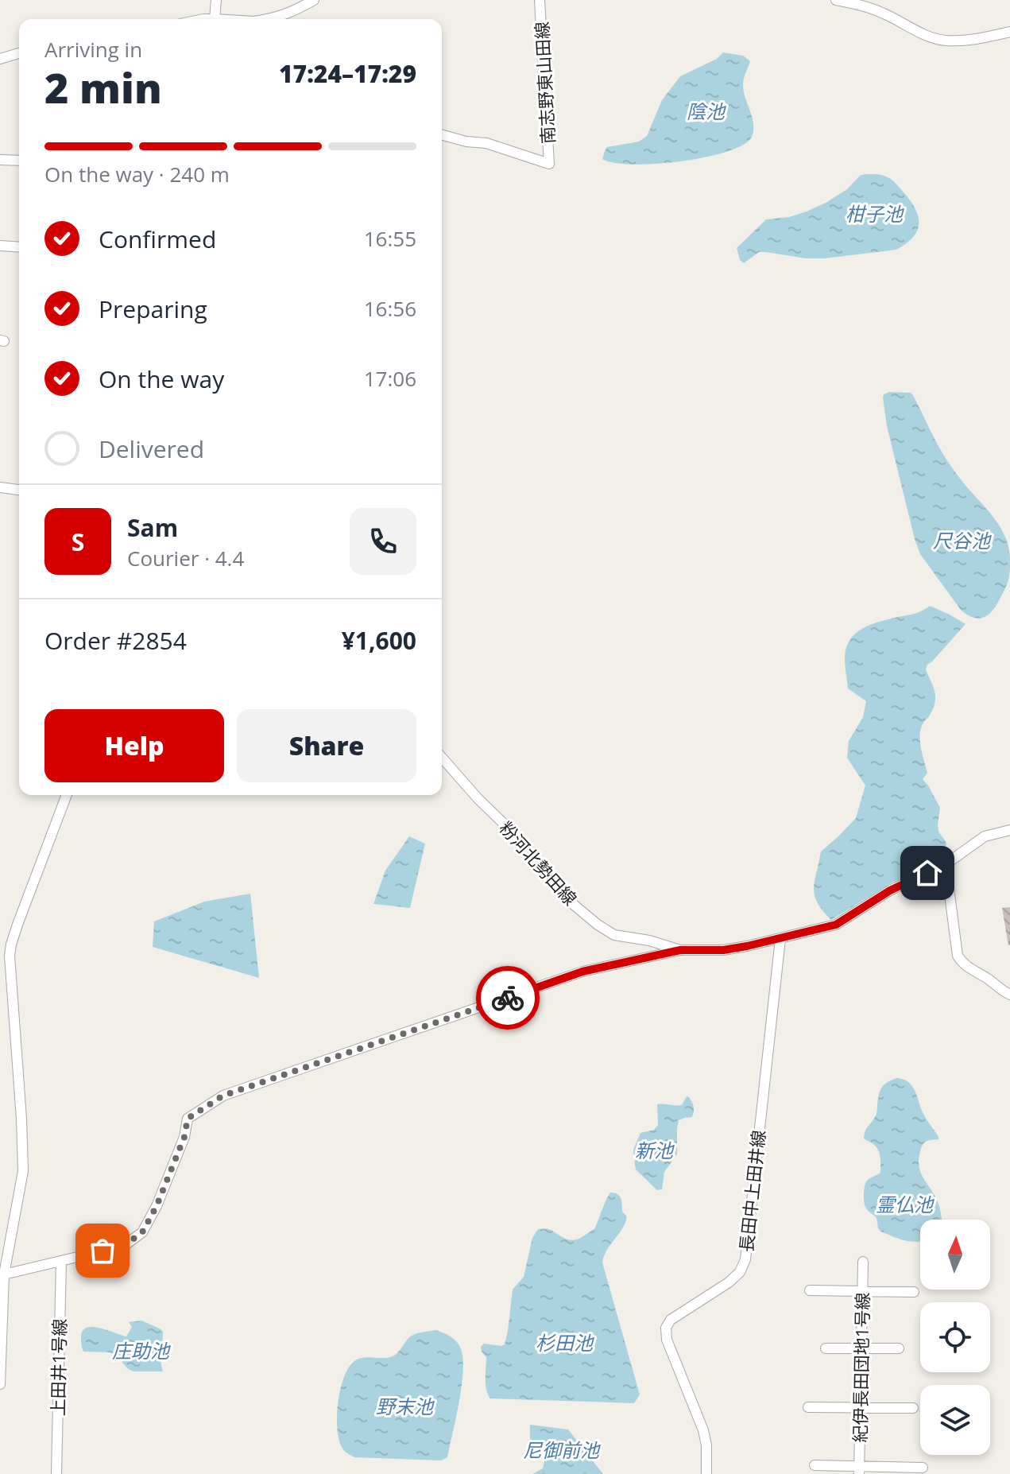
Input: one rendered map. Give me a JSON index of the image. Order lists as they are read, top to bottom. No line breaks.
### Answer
{"streets":{"street":["南志野東山田線","粉河北勢田線","長田中上田井線","上田井1号線","紀伊長田団地1号線"]},"crossings":[["粉河北勢田線","長田中上田井線"]],"water":["陰池","柑子池","尺谷池","新池","霊仏池","杉田池","庄助池","野末池","尼御前池"],"north":"top","page":{"heading":["2 min","Arriving in","17:24–17:29"],"panel":["Sam","Courier · 4.4","Order #2854","¥1,600"],"bar":"On the way · 240 m","list":[["Confirmed","16:55"],["Preparing","16:56"],["On the way","17:06"],"Delivered"],"round":"S","buttons":["Help","Share"]}}
